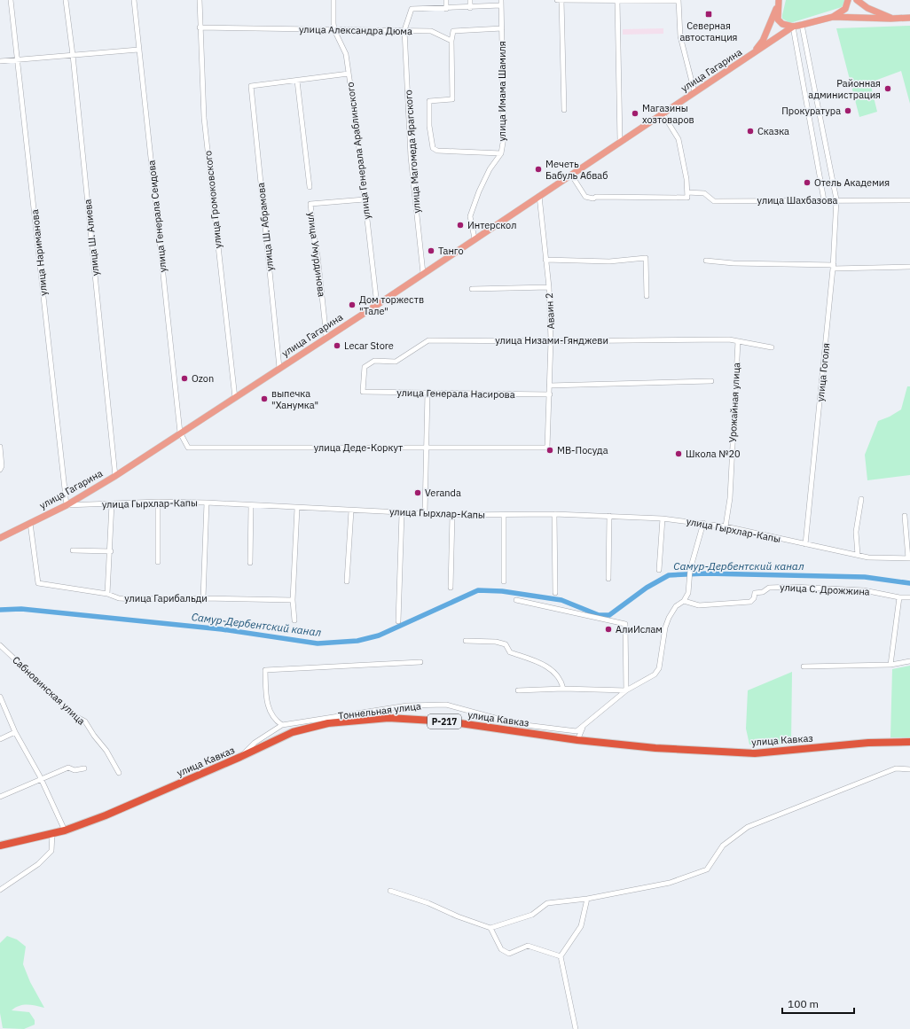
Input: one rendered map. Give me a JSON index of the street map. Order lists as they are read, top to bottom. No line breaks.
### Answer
{"streets":{"highway":["улица Кавказ","Р-217"],"main road":["улица Гагарина"],"street":["улица Александра Дюма","улица Имама Шамиля","улица Генерала Араблинского","улица Магомеда Ярагского","улица Громоковского","улица Шахбазова","улица Генерала Сеидова","улица Ш. Абрамова","улица Ш. Алиева","улица Нариманова","улица Умурдинова","Аваин 2","улица Низами-Гянджеви","улица Гоголя","улица Генерала Насирова","Урожайная улица","улица Деде-Коркут","улица Гырхлар-Капы","улица С. Дрожжина","улица Гарибальди","Сабновинская улица","Тоннельная улица"]},"crossings":[["улица Александра Дюма","улица Генерала Араблинского"],["улица Александра Дюма","улица Магомеда Ярагского"],["улица Александра Дюма","улица Громоковского"],["улица Гагарина","улица Имама Шамиля"],["улица Гагарина","улица Генерала Араблинского"],["улица Гагарина","улица Магомеда Ярагского"],["улица Гагарина","улица Громоковского"],["улица Гагарина","улица Шахбазова"],["улица Гагарина","улица Генерала Сеидова"],["улица Гагарина","улица Ш. Абрамова"],["улица Гагарина","улица Ш. Алиева"],["улица Гагарина","улица Нариманова"],["улица Гагарина","улица Умурдинова"],["улица Гагарина","Аваин 2"],["улица Гагарина","улица Деде-Коркут"],["улица Гагарина","улица Гырхлар-Капы"],["улица Гагарина","улица Гарибальди"],["улица Генерала Араблинского","улица Умурдинова"],["улица Шахбазова","улица Гоголя"],["улица Генерала Сеидова","улица Деде-Коркут"],["улица Нариманова","улица Гырхлар-Капы"],["Аваин 2","улица Низами-Гянджеви"],["Аваин 2","улица Генерала Насирова"],["Аваин 2","улица Деде-Коркут"],["улица Низами-Гянджеви","улица Генерала Насирова"],["улица Низами-Гянджеви","Урожайная улица"],["улица Гоголя","улица Гырхлар-Капы"],["Урожайная улица","улица Гырхлар-Капы"],["улица С. Дрожжина","Тоннельная улица"]],"water":["Самур-Дербентский канал"],"places":{"transit":["Северная автостанция"],"other":["Районная администрация","Прокуратура","Магазины хозтоваров","Сказка","Мечеть Бабуль Абваб","Отель Академия","Интерскол","Танго","Дом торжеств \"Тале\"","Lecar Store","Ozon","выпечка \"Ханумка\"","МВ-Посуда","Школа №20","Veranda","АлиИслам"]},"scale_bar":"100 m"}
